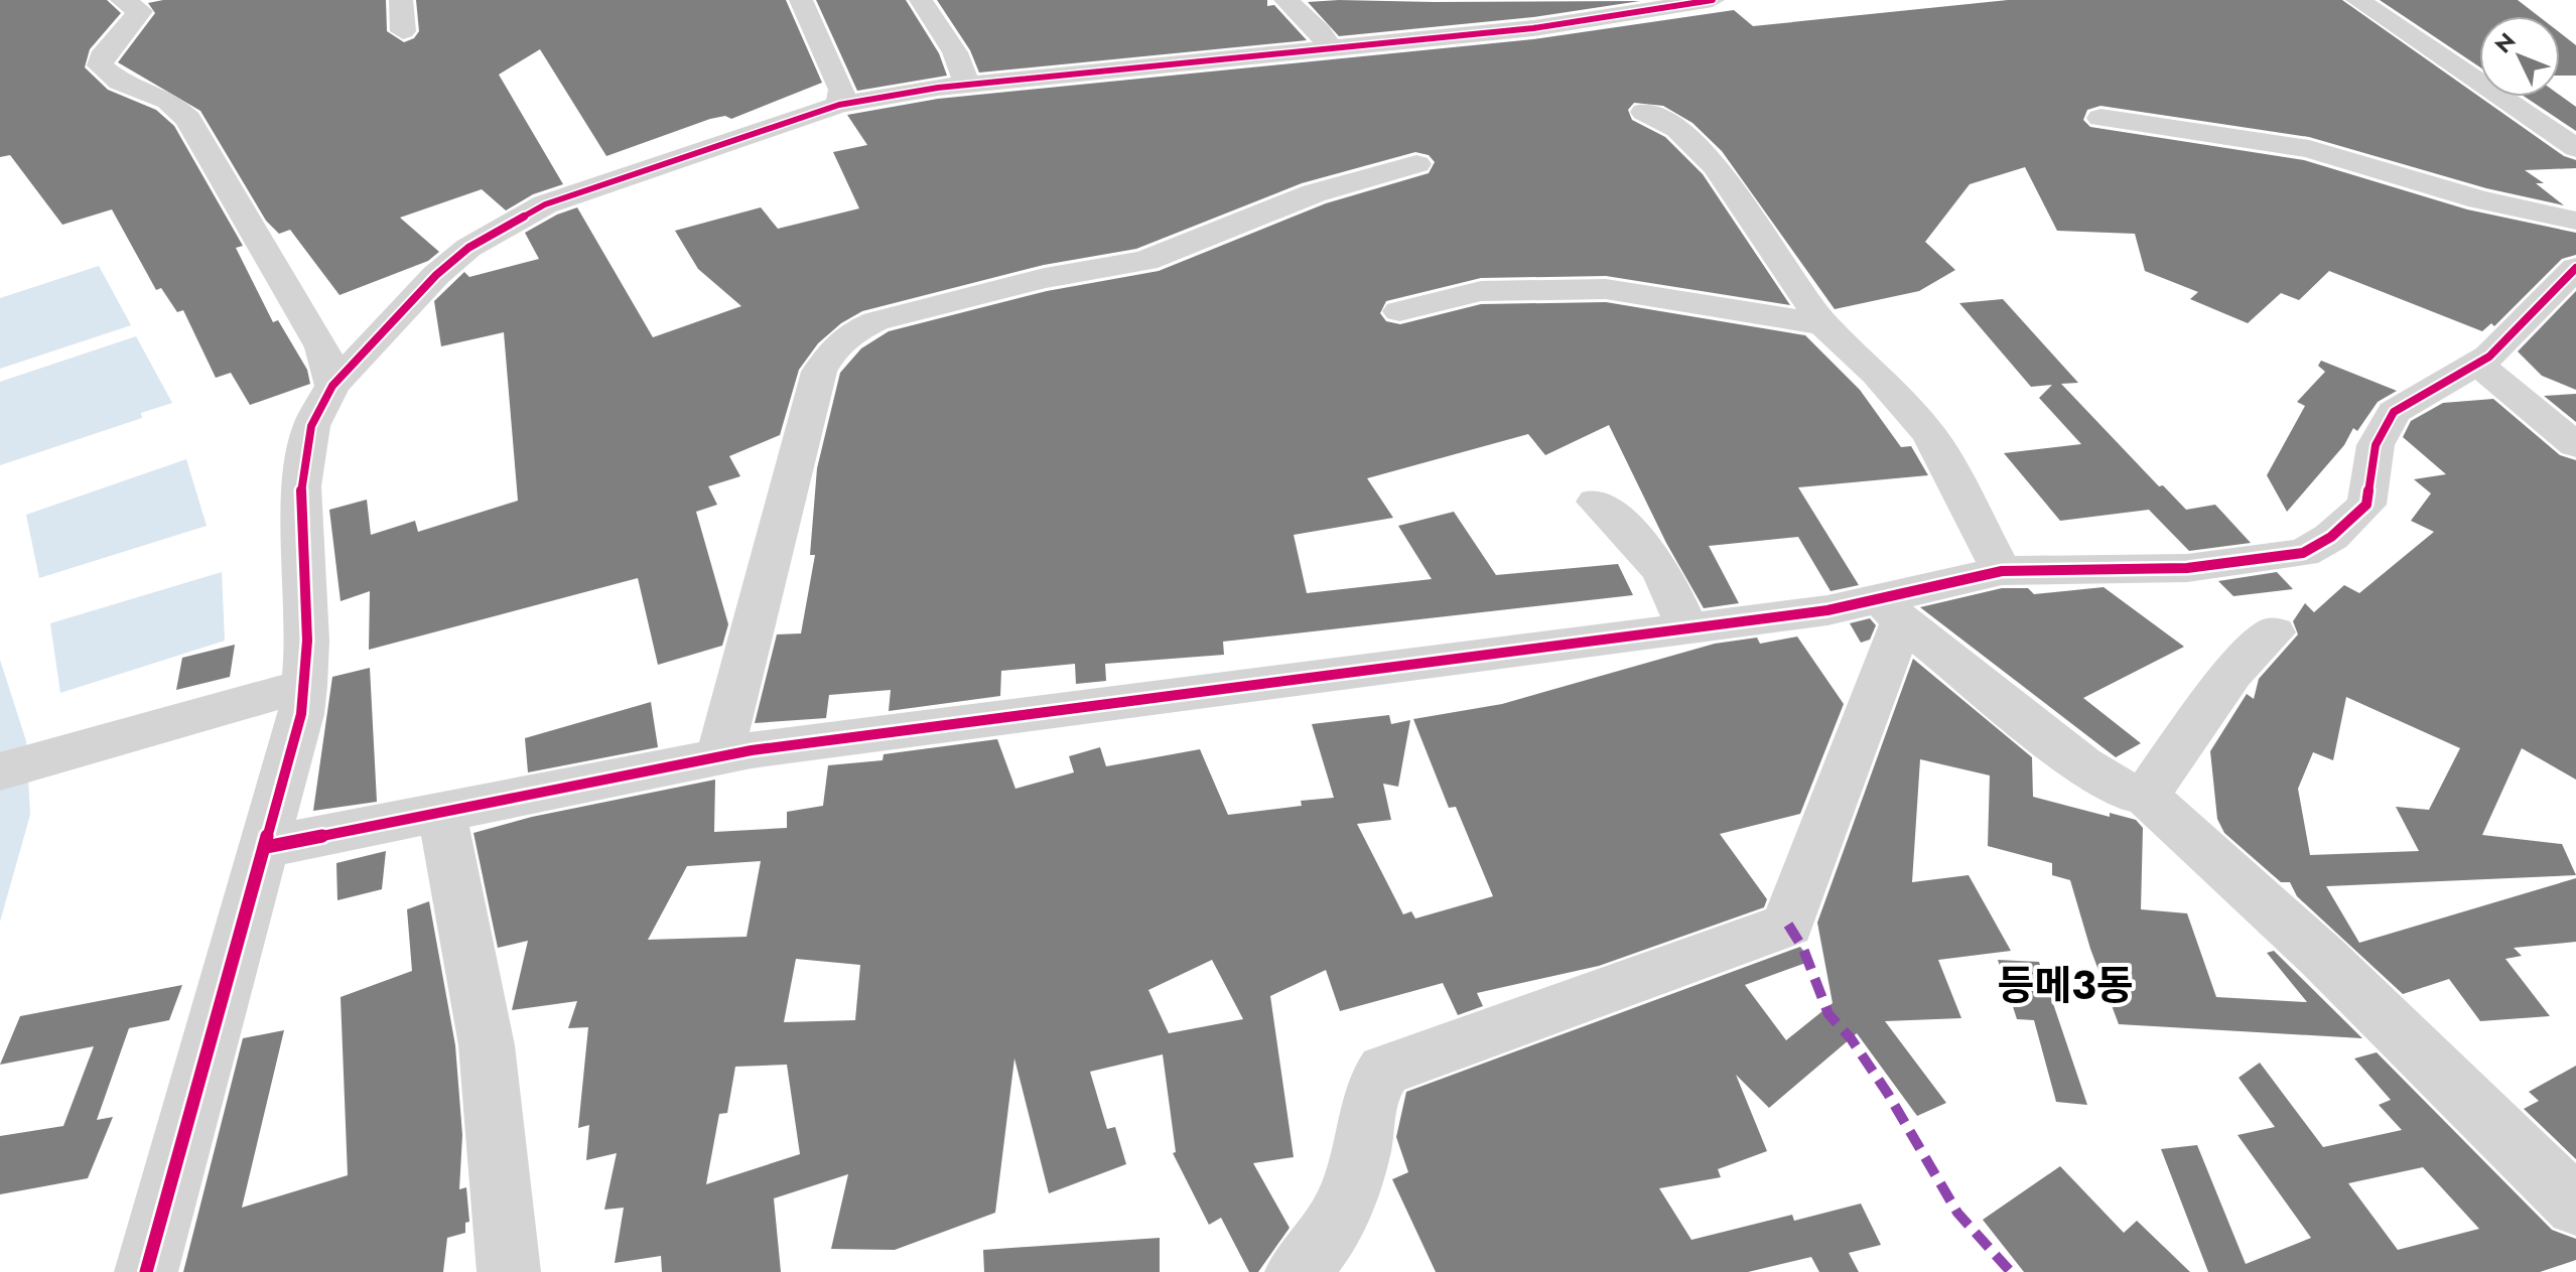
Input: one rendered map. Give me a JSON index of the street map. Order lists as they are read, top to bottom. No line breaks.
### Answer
{"districts":["등메3동"],"north":"top left"}
